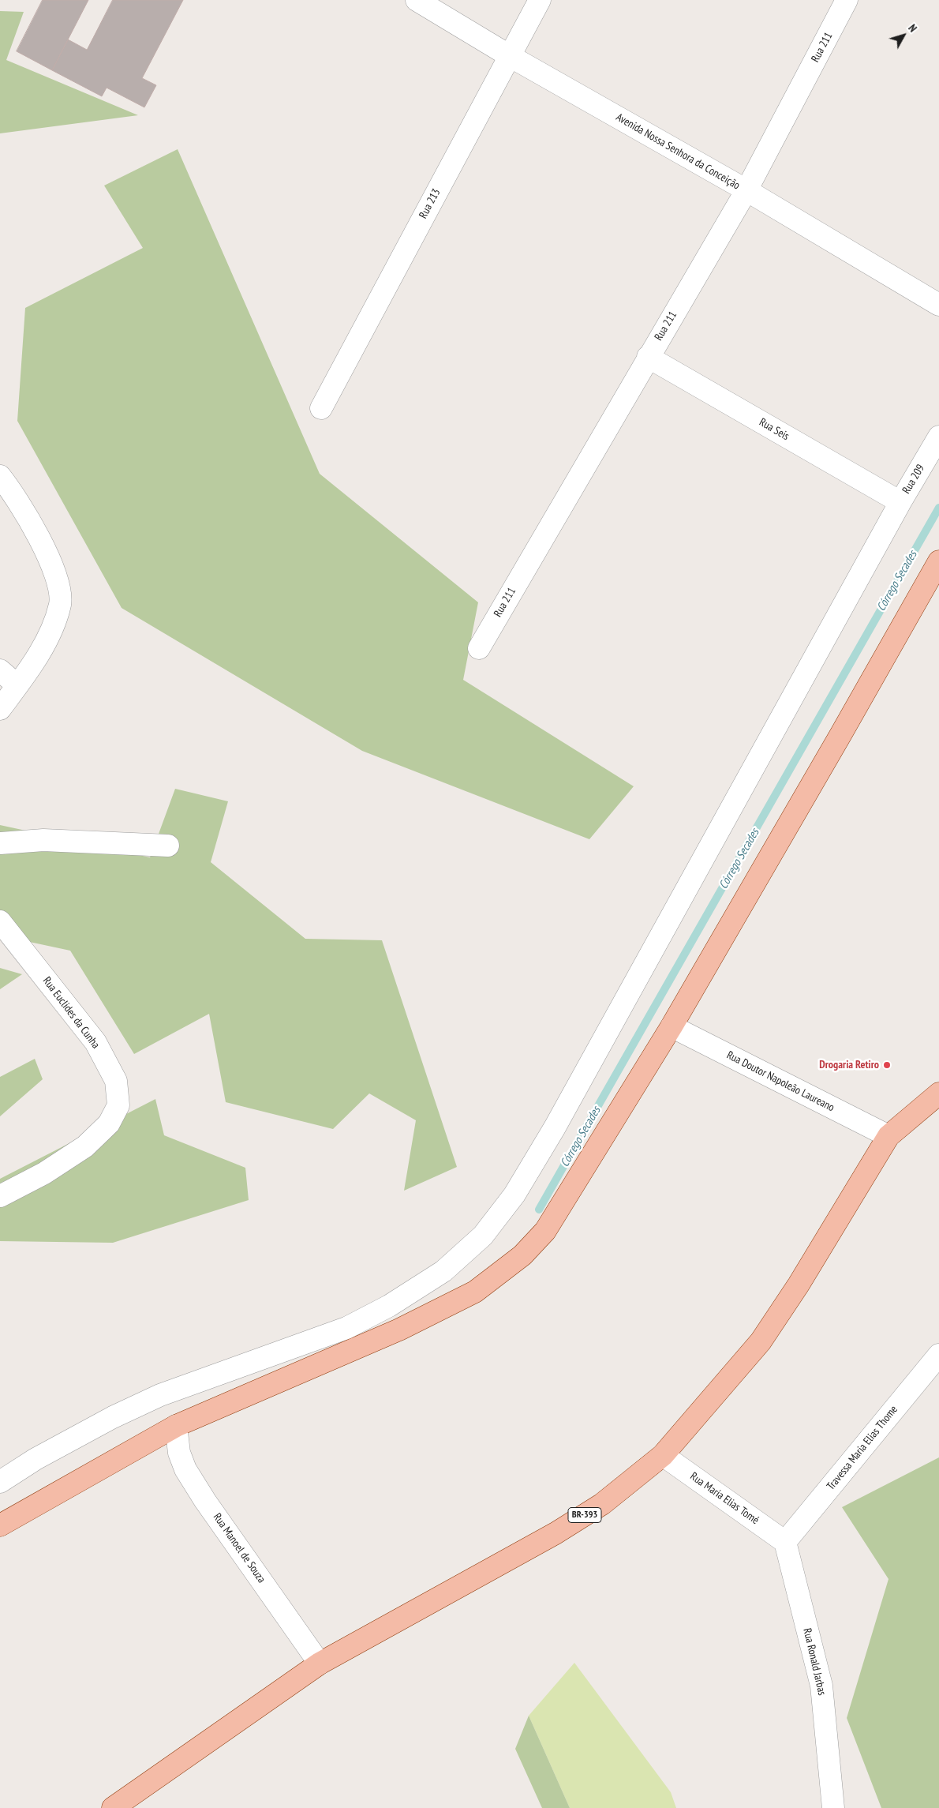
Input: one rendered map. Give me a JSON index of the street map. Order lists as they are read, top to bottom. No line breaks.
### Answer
{"streets":{"main road":["BR-393"],"street":["Rua 211","Avenida Nossa Senhora da Conceição","Rua 213","Rua Seis","Rua 209","Rua Euclides da Cunha","Rua Doutor Napoleão Laureano","Travessa Maria Elias Thome","Rua Maria Elias Tomé","Rua Manoel de Souza","Rua Ronald Jarbas"]},"crossings":[["Rua 211","Avenida Nossa Senhora da Conceição"],["Rua 211","Rua Seis"],["Avenida Nossa Senhora da Conceição","Rua 213"],["Rua Seis","Rua 209"],["Rua Doutor Napoleão Laureano","BR-393"],["Travessa Maria Elias Thome","Rua Maria Elias Tomé"],["Travessa Maria Elias Thome","Rua Ronald Jarbas"],["Rua Maria Elias Tomé","BR-393"],["Rua Maria Elias Tomé","Rua Ronald Jarbas"],["BR-393","Rua Manoel de Souza"]],"water":["Córrego Secades"],"places":["Drogaria Retiro"],"north":"top right"}
